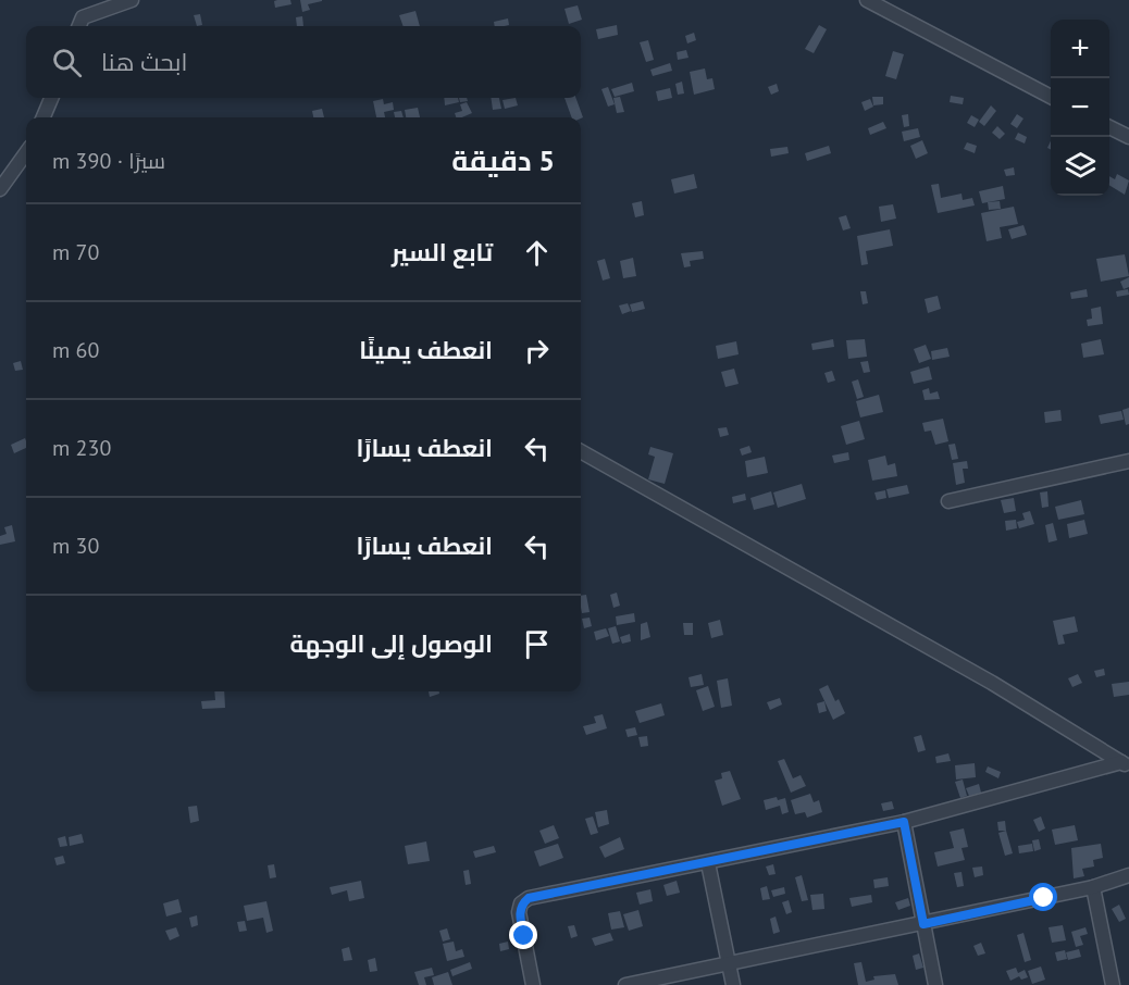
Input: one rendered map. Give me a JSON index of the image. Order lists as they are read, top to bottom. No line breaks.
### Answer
{"page":{"map_buttons":["+","−"],"search":"ابحث هنا","heading":["5 دقيقة","سيرًا · 390 m"],"list":[["تابع السير","70 m"],["انعطف يمينًا","60 m"],["انعطف يسارًا","230 m"],["انعطف يسارًا","30 m"],"الوصول إلى الوجهة"]}}
